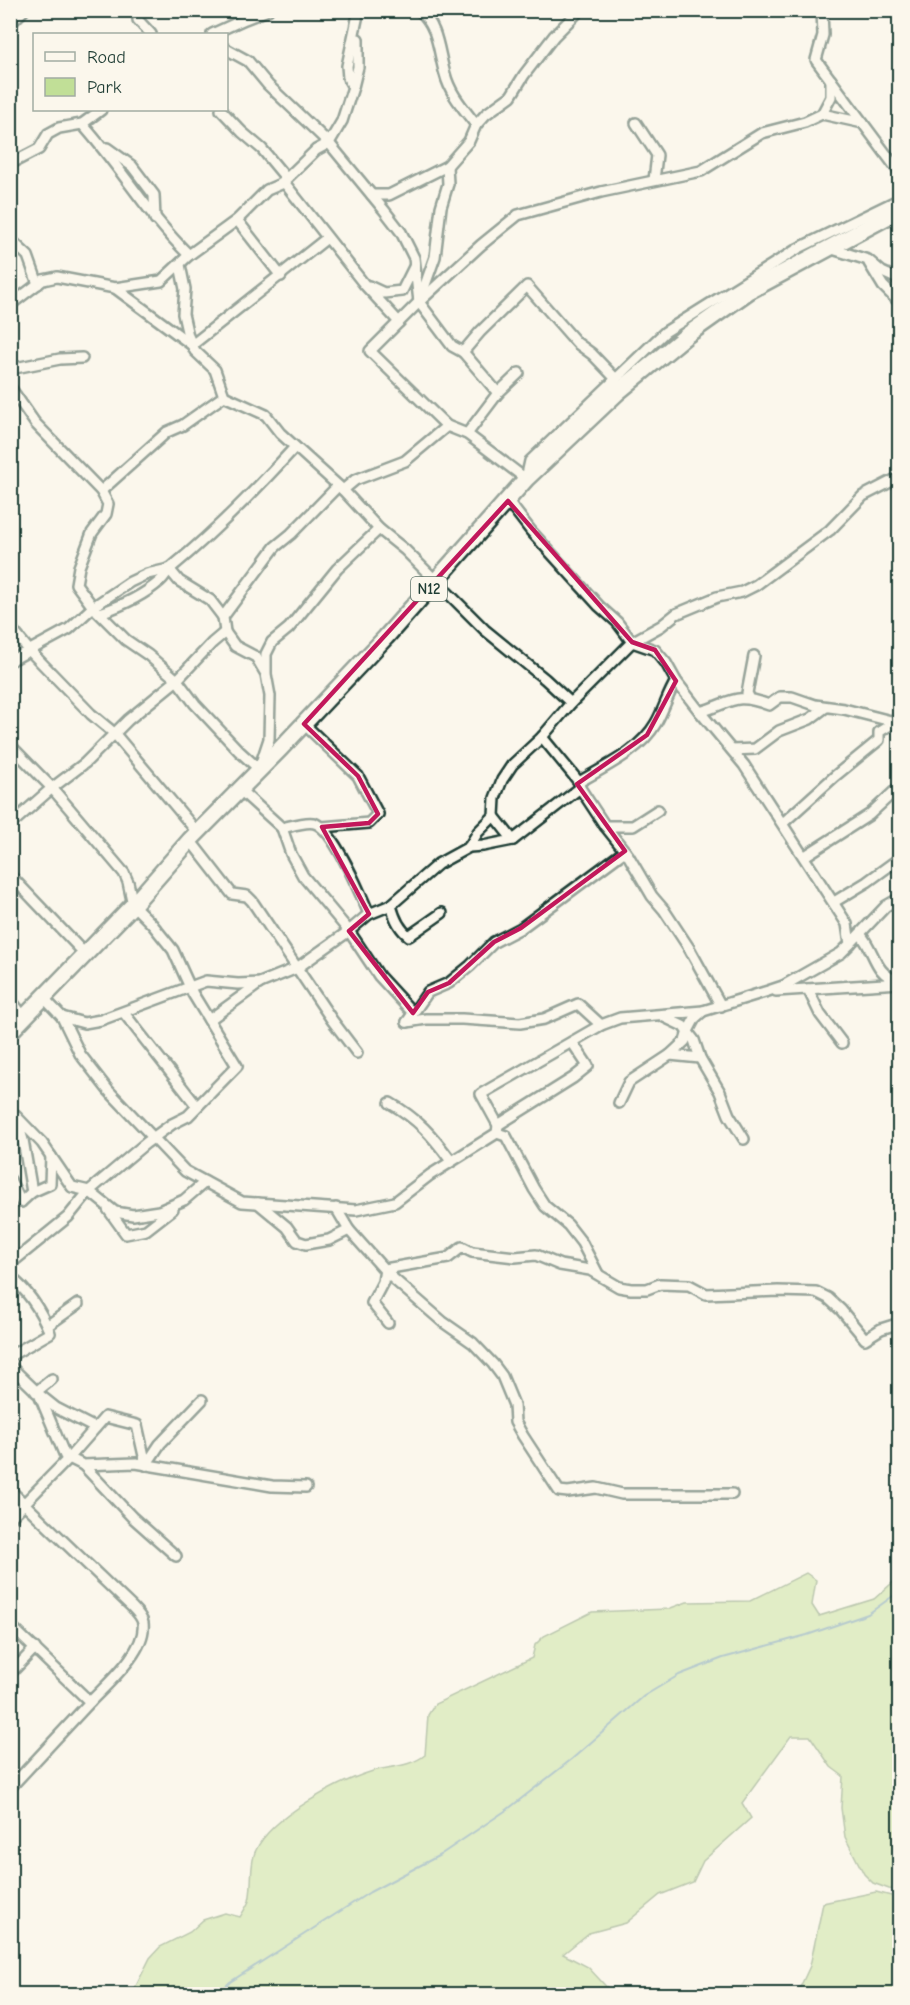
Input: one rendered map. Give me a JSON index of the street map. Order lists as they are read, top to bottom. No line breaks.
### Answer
{"streets":{"main road":["N12"]},"legend":["Road","Park"]}
